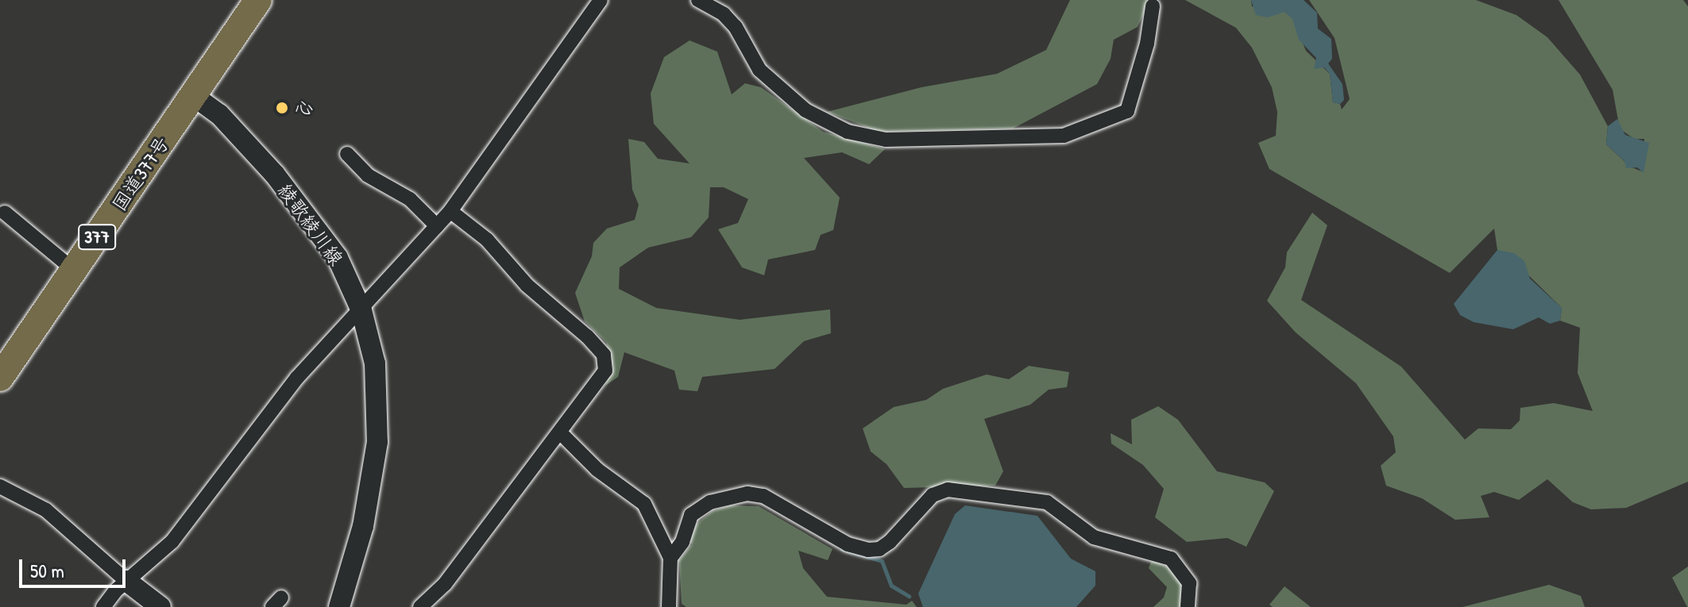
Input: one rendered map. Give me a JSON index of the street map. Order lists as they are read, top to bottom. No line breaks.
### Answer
{"streets":{"highway":["国道377号","377"],"main road":["綾歌綾川線"]},"crossings":[["国道377号","綾歌綾川線"]],"places":["心"],"scale_bar":"50 m"}
